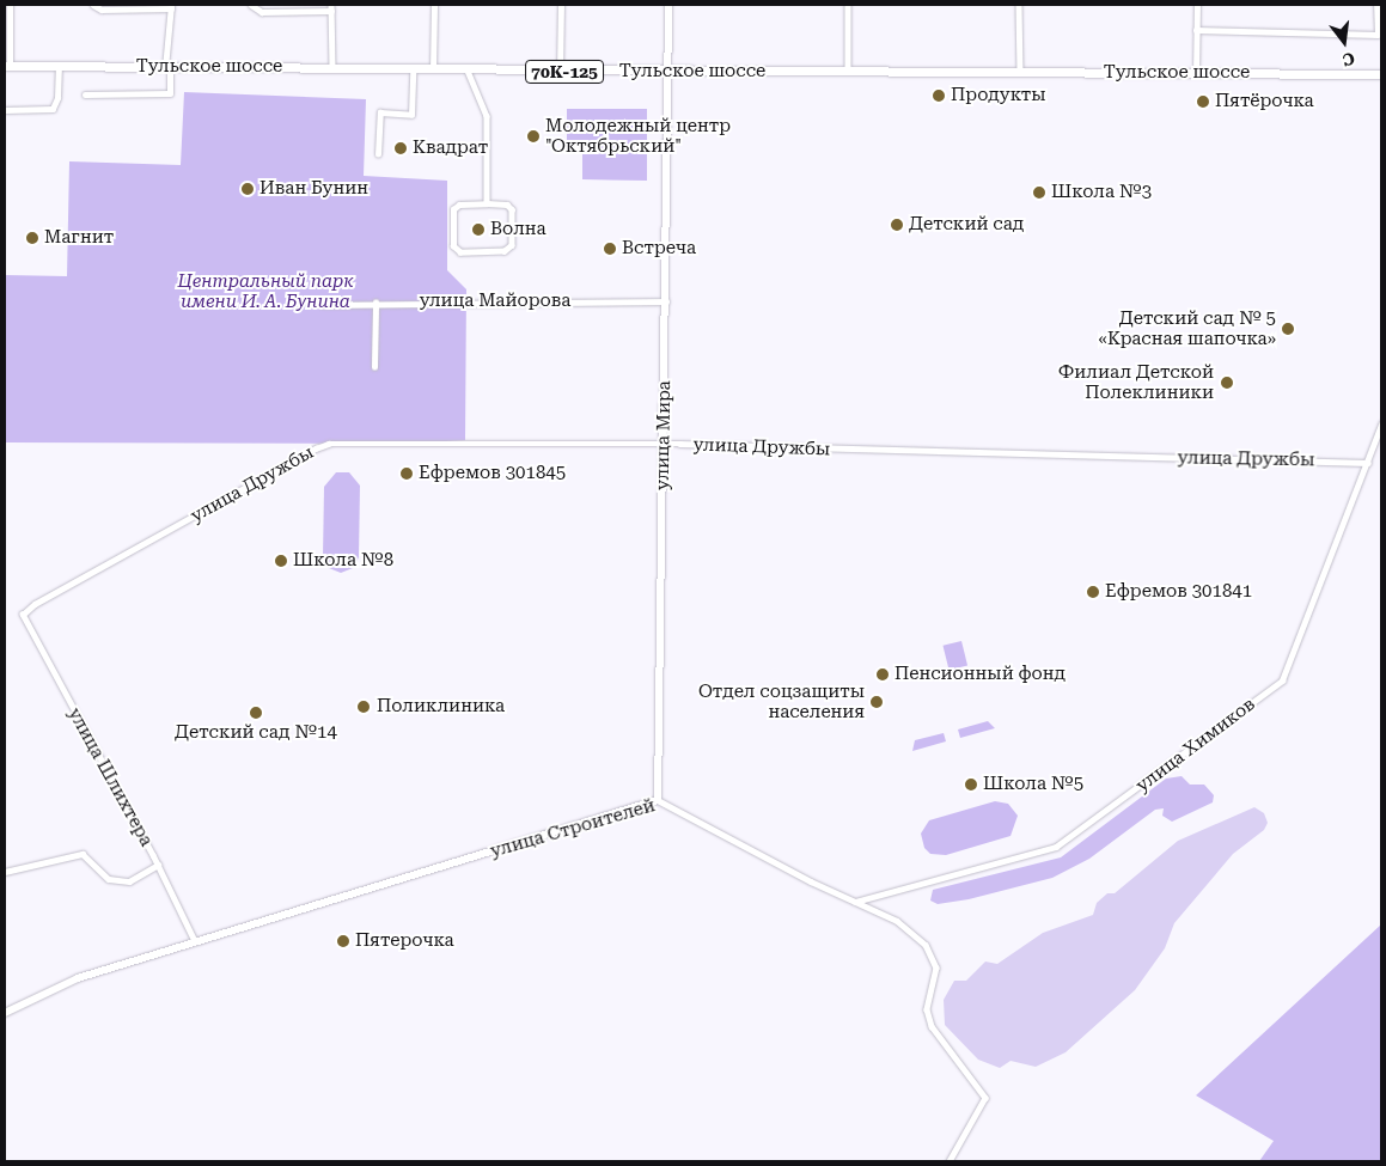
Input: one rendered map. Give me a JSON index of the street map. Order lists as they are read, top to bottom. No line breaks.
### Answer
{"streets":{"main road":["Тульское шоссе","70К-125"],"street":["улица Майорова","улица Мира","улица Дружбы","улица Химиков","улица Шлихтера","улица Строителей"]},"crossings":[["Тульское шоссе","улица Мира"],["улица Майорова","улица Мира"],["улица Мира","улица Дружбы"],["улица Мира","улица Строителей"],["улица Дружбы","улица Химиков"],["улица Дружбы","улица Шлихтера"],["улица Химиков","улица Строителей"],["улица Шлихтера","улица Строителей"]],"parks":["Центральный парк имени И. А. Бунина"],"places":["Продукты","Пятёрочка","Молодежный центр \"Октябрьский\"","Квадрат","Иван Бунин","Школа №3","Детский сад","Волна","Магнит","Встреча","Детский сад № 5 «Красная шапочка»","Филиал Детской Полеклиники","Ефремов 301845","Школа №8","Ефремов 301841","Пенсионный фонд","Отдел соцзащиты населения","Поликлиника","Детский сад №14","Школа №5","Пятерочка"],"north":"bottom"}
